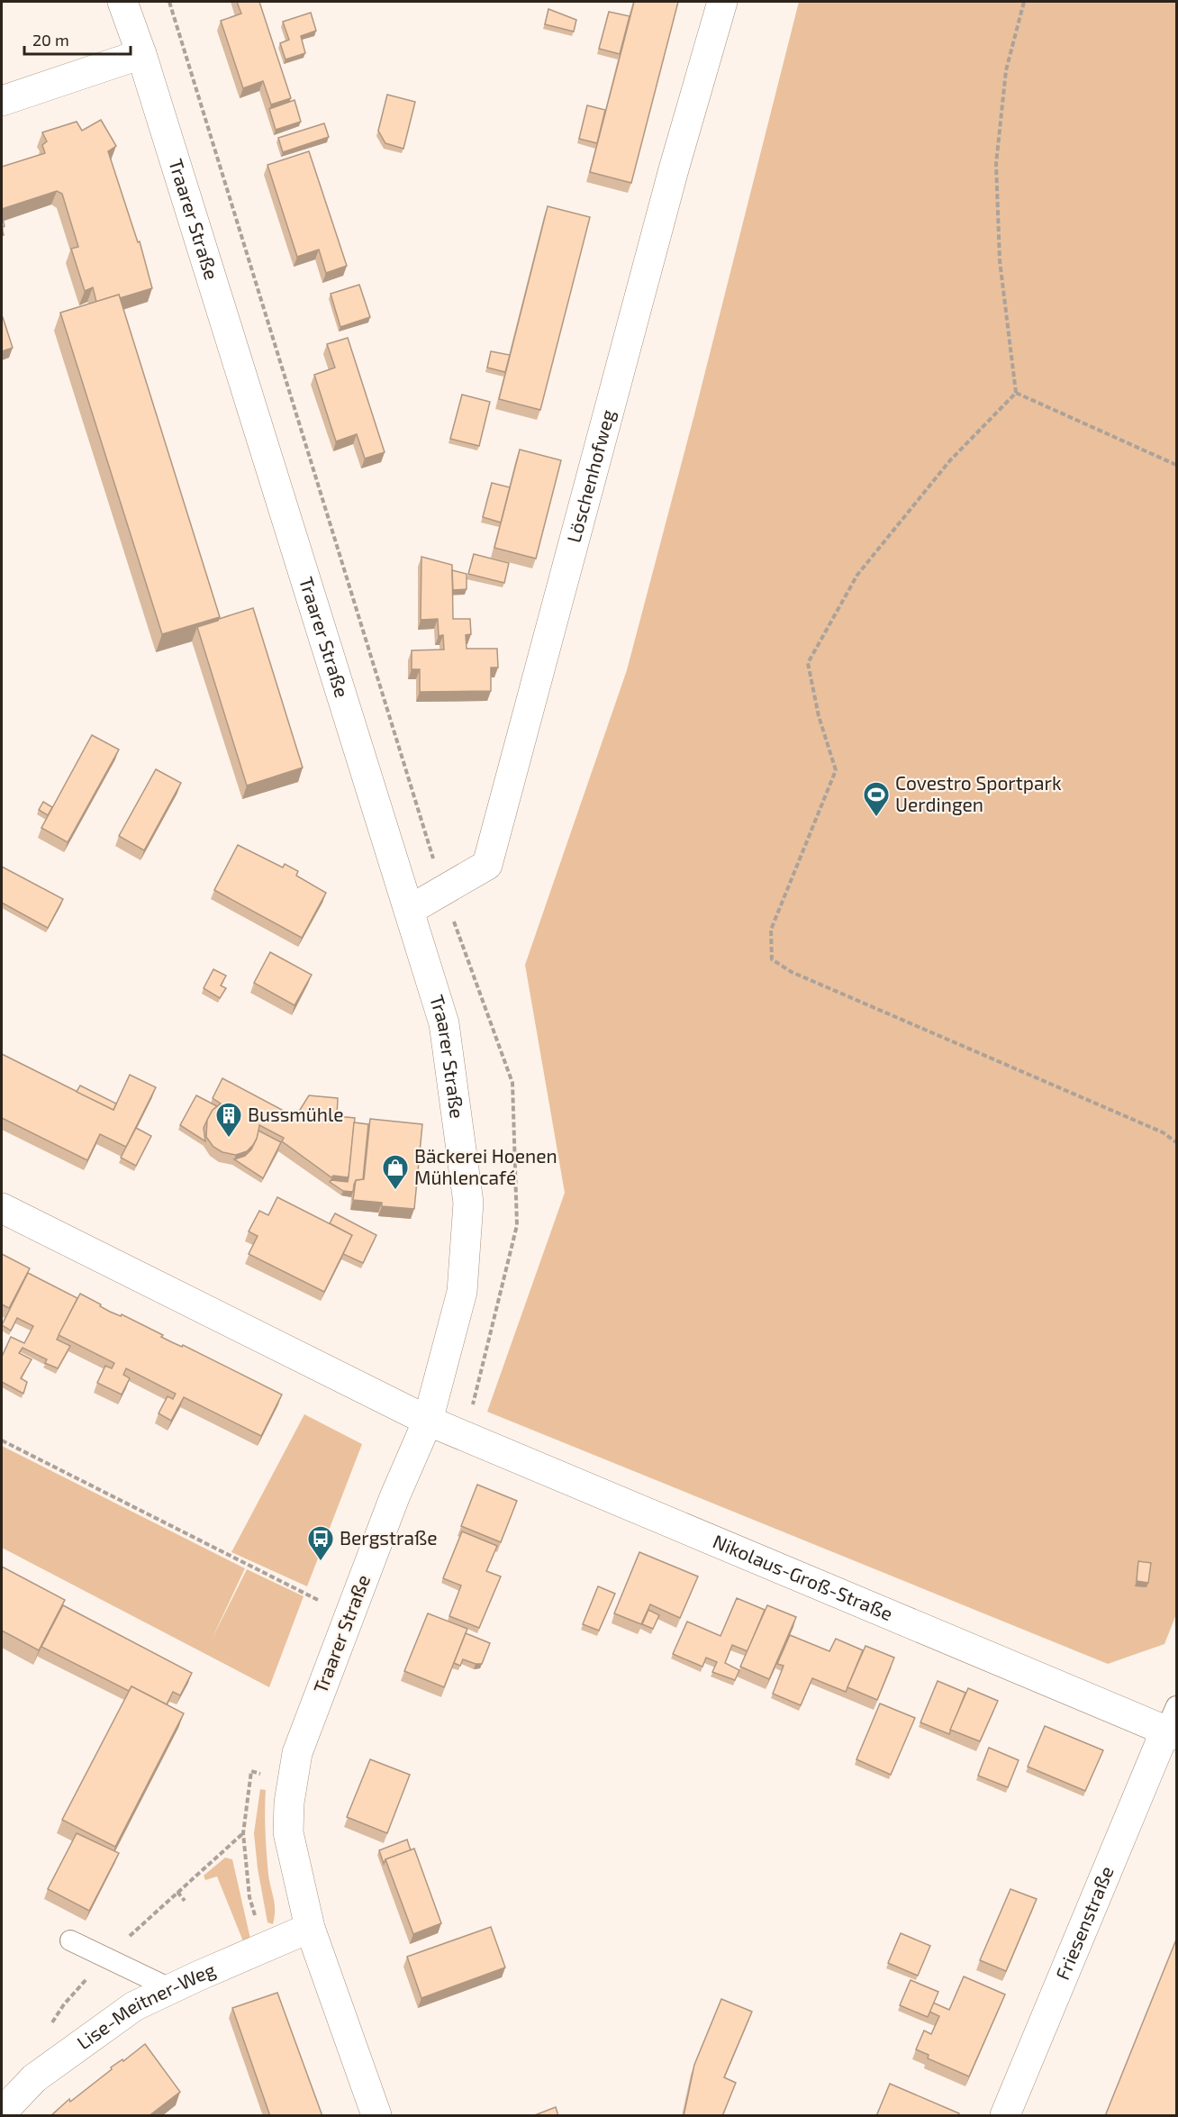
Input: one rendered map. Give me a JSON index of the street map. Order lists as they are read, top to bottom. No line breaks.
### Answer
{"streets":{"street":["Traarer Straße","Löschenhofweg","Nikolaus-Groß-Straße","Friesenstraße","Lise-Meitner-Weg"]},"crossings":[["Traarer Straße","Löschenhofweg"],["Traarer Straße","Nikolaus-Groß-Straße"],["Traarer Straße","Lise-Meitner-Weg"],["Nikolaus-Groß-Straße","Friesenstraße"]],"places":{"sports":["Covestro Sportpark Uerdingen"],"building":["Bussmühle"],"shop":["Bäckerei Hoenen Mühlencafé"],"bus stop":["Bergstraße"]},"scale_bar":"20 m"}
